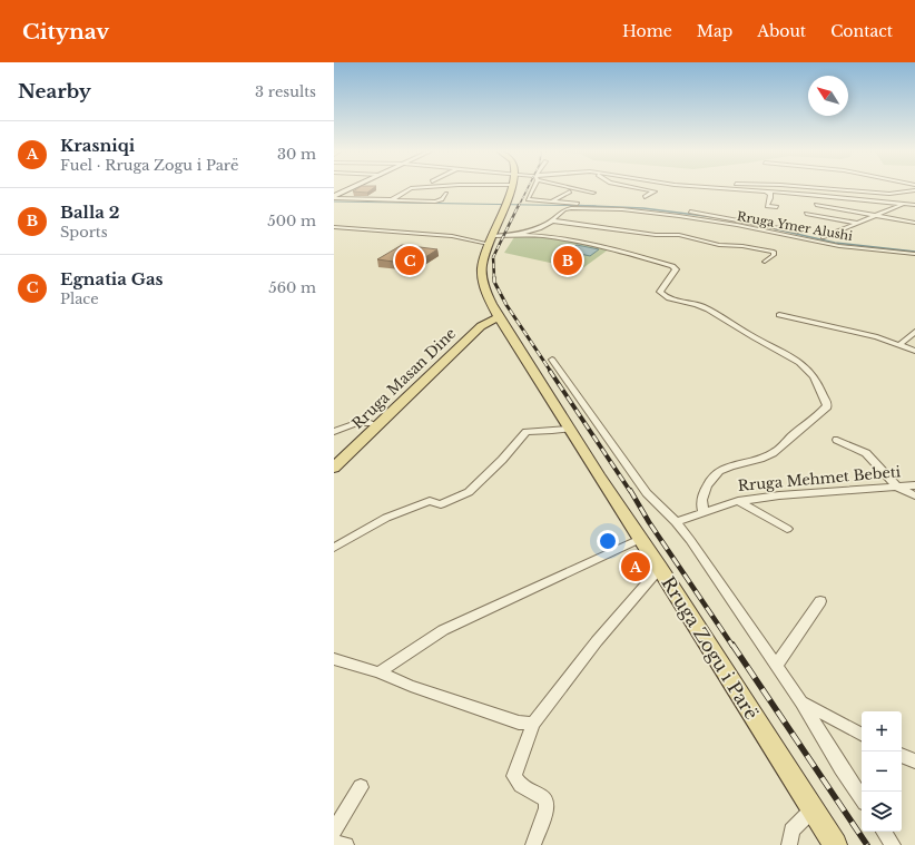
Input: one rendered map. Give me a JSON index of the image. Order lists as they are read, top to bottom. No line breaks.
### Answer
{"streets":{"main road":["Rruga Masan Dine","Rruga Zogu i Parë"],"street":["Rruga Ymer Alushi","Rruga Mehmet Bebeti"]},"crossings":[["Rruga Ymer Alushi","Rruga Zogu i Parë"],["Rruga Masan Dine","Rruga Zogu i Parë"]],"north":"top left","page":{"header":"Citynav","nav":["Home","Map","About","Contact"],"heading":["Nearby","3 results"],"list":[{"mark":"A","name":"Krasniqi","note":"Fuel · Rruga Zogu i Parë","value":"30 m"},{"mark":"B","name":"Balla 2","note":"Sports","value":"500 m"},{"mark":"C","name":"Egnatia Gas","note":"Place","value":"560 m"}],"pins":["B","C","A"],"map_buttons":["+","−"]}}
